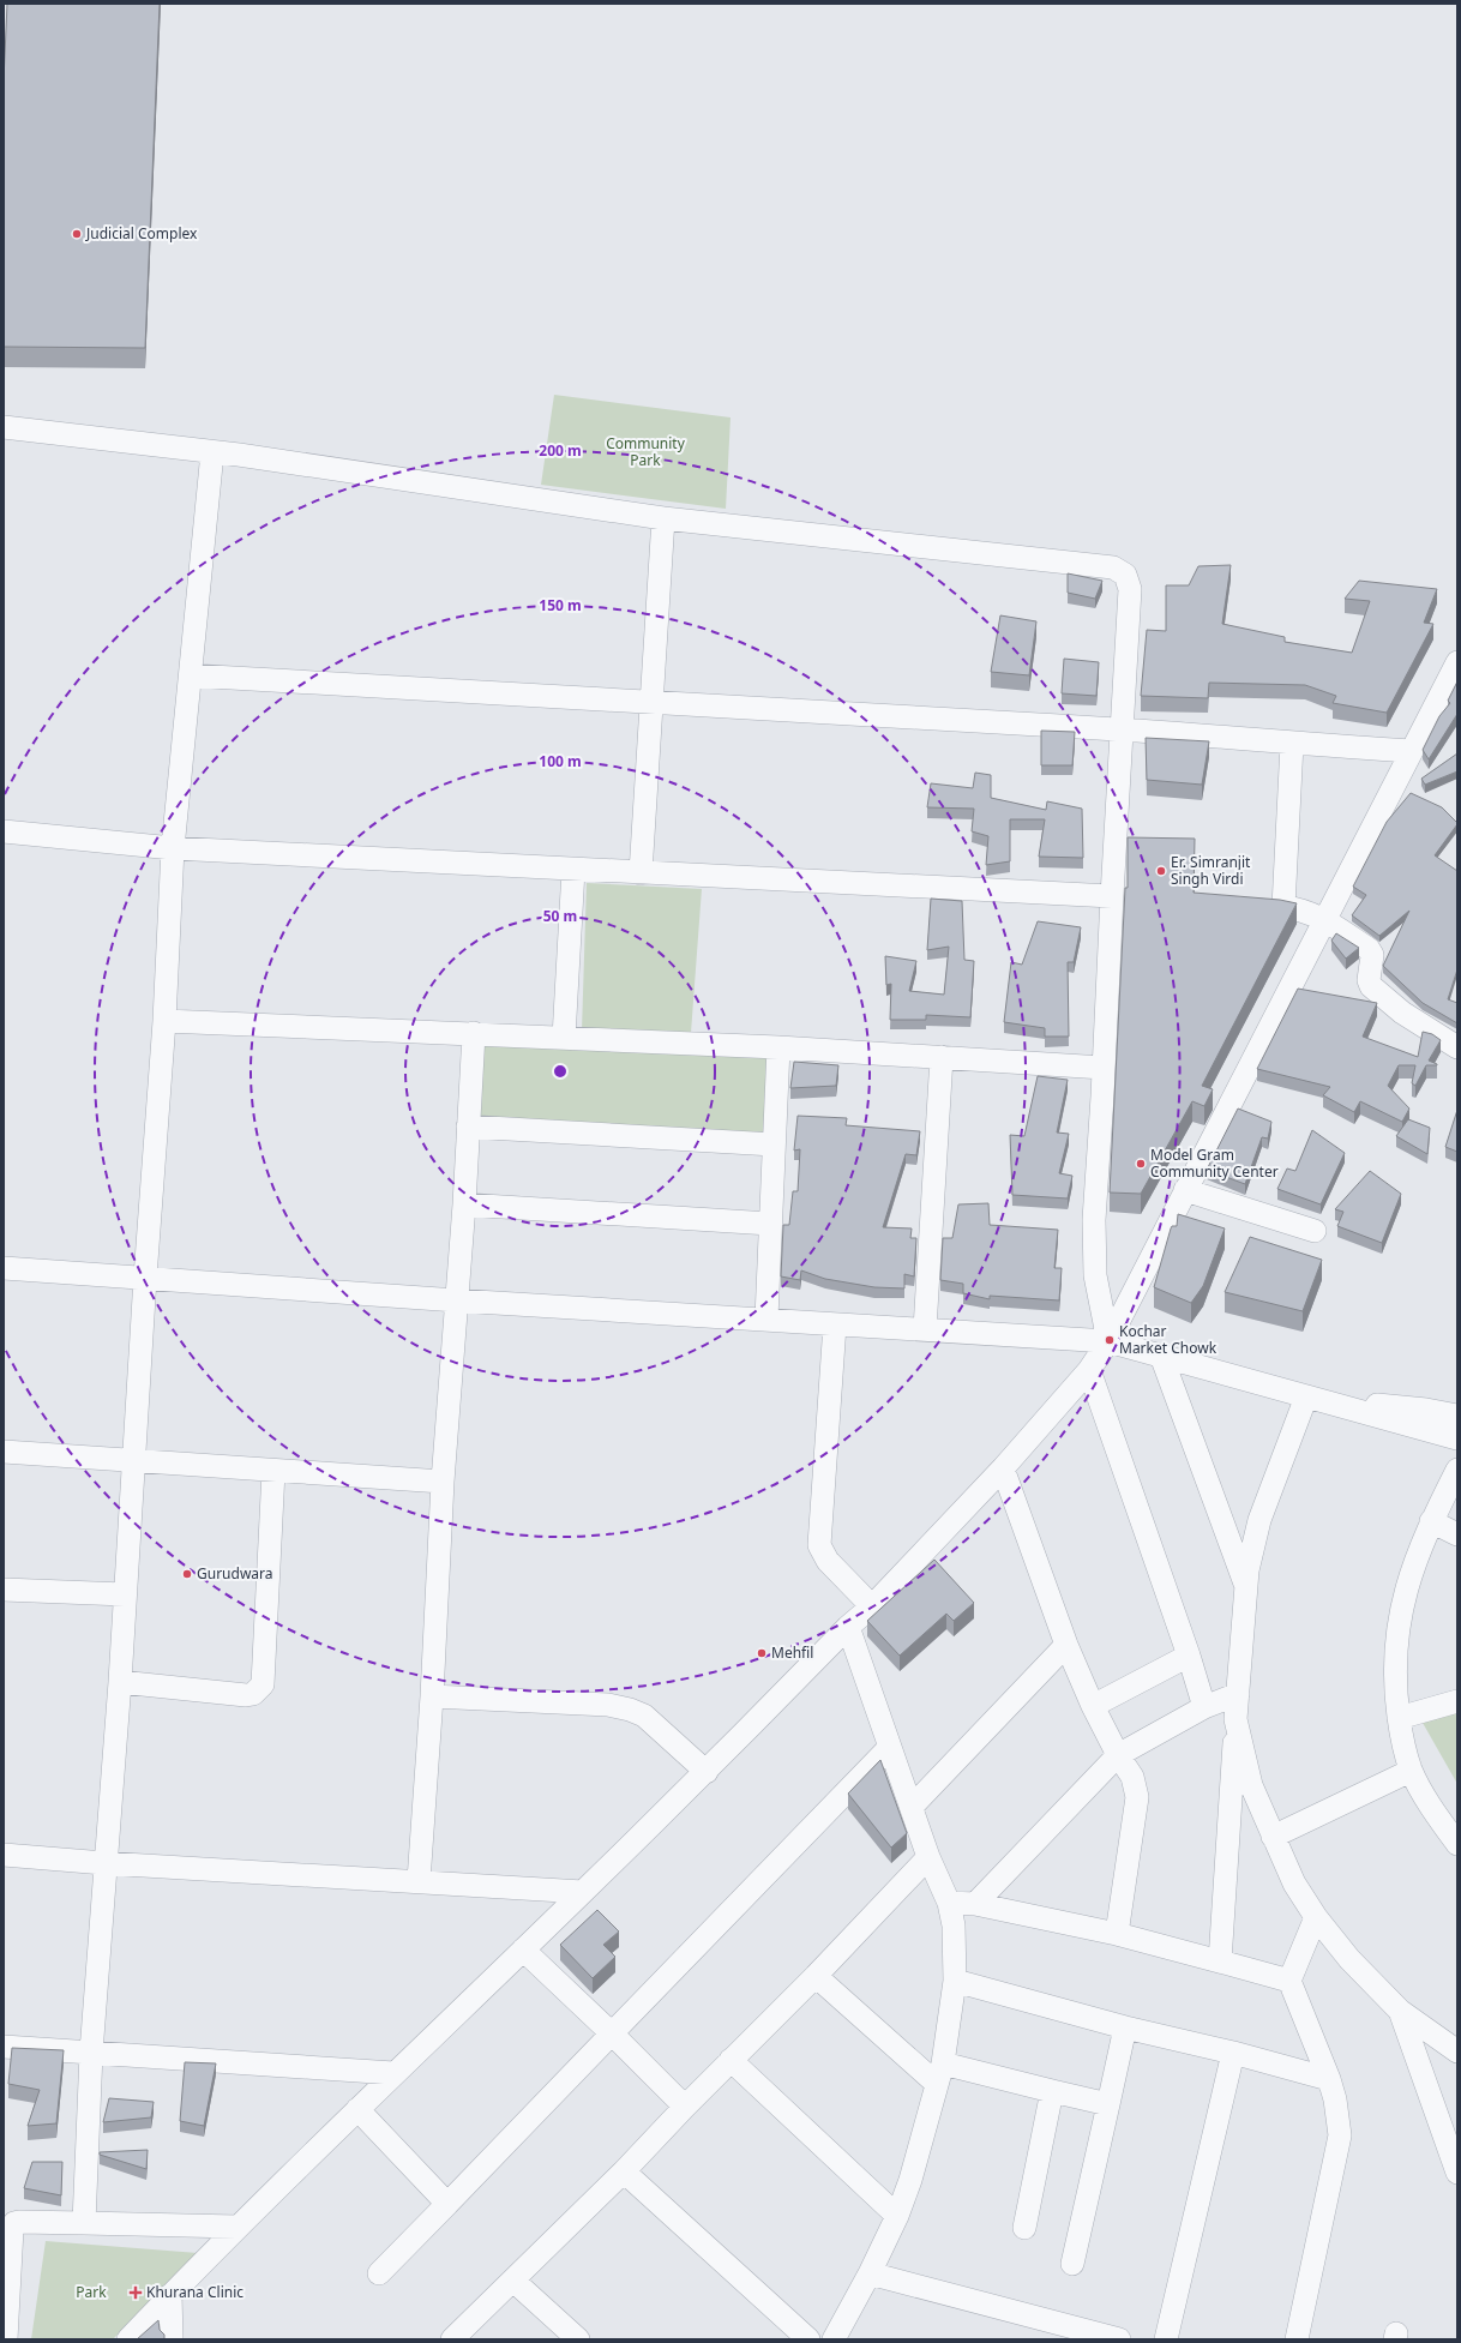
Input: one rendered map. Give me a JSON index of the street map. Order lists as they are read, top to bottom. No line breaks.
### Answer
{"parks":["Community Park","Park"],"places":{"other":["Judicial Complex","Er. Simranjit Singh Virdi","Model Gram Community Center","Kochar Market Chowk","Gurudwara","Mehfil"],"health":["Khurana Clinic"]},"rings":["200 m","150 m","100 m","50 m"]}
